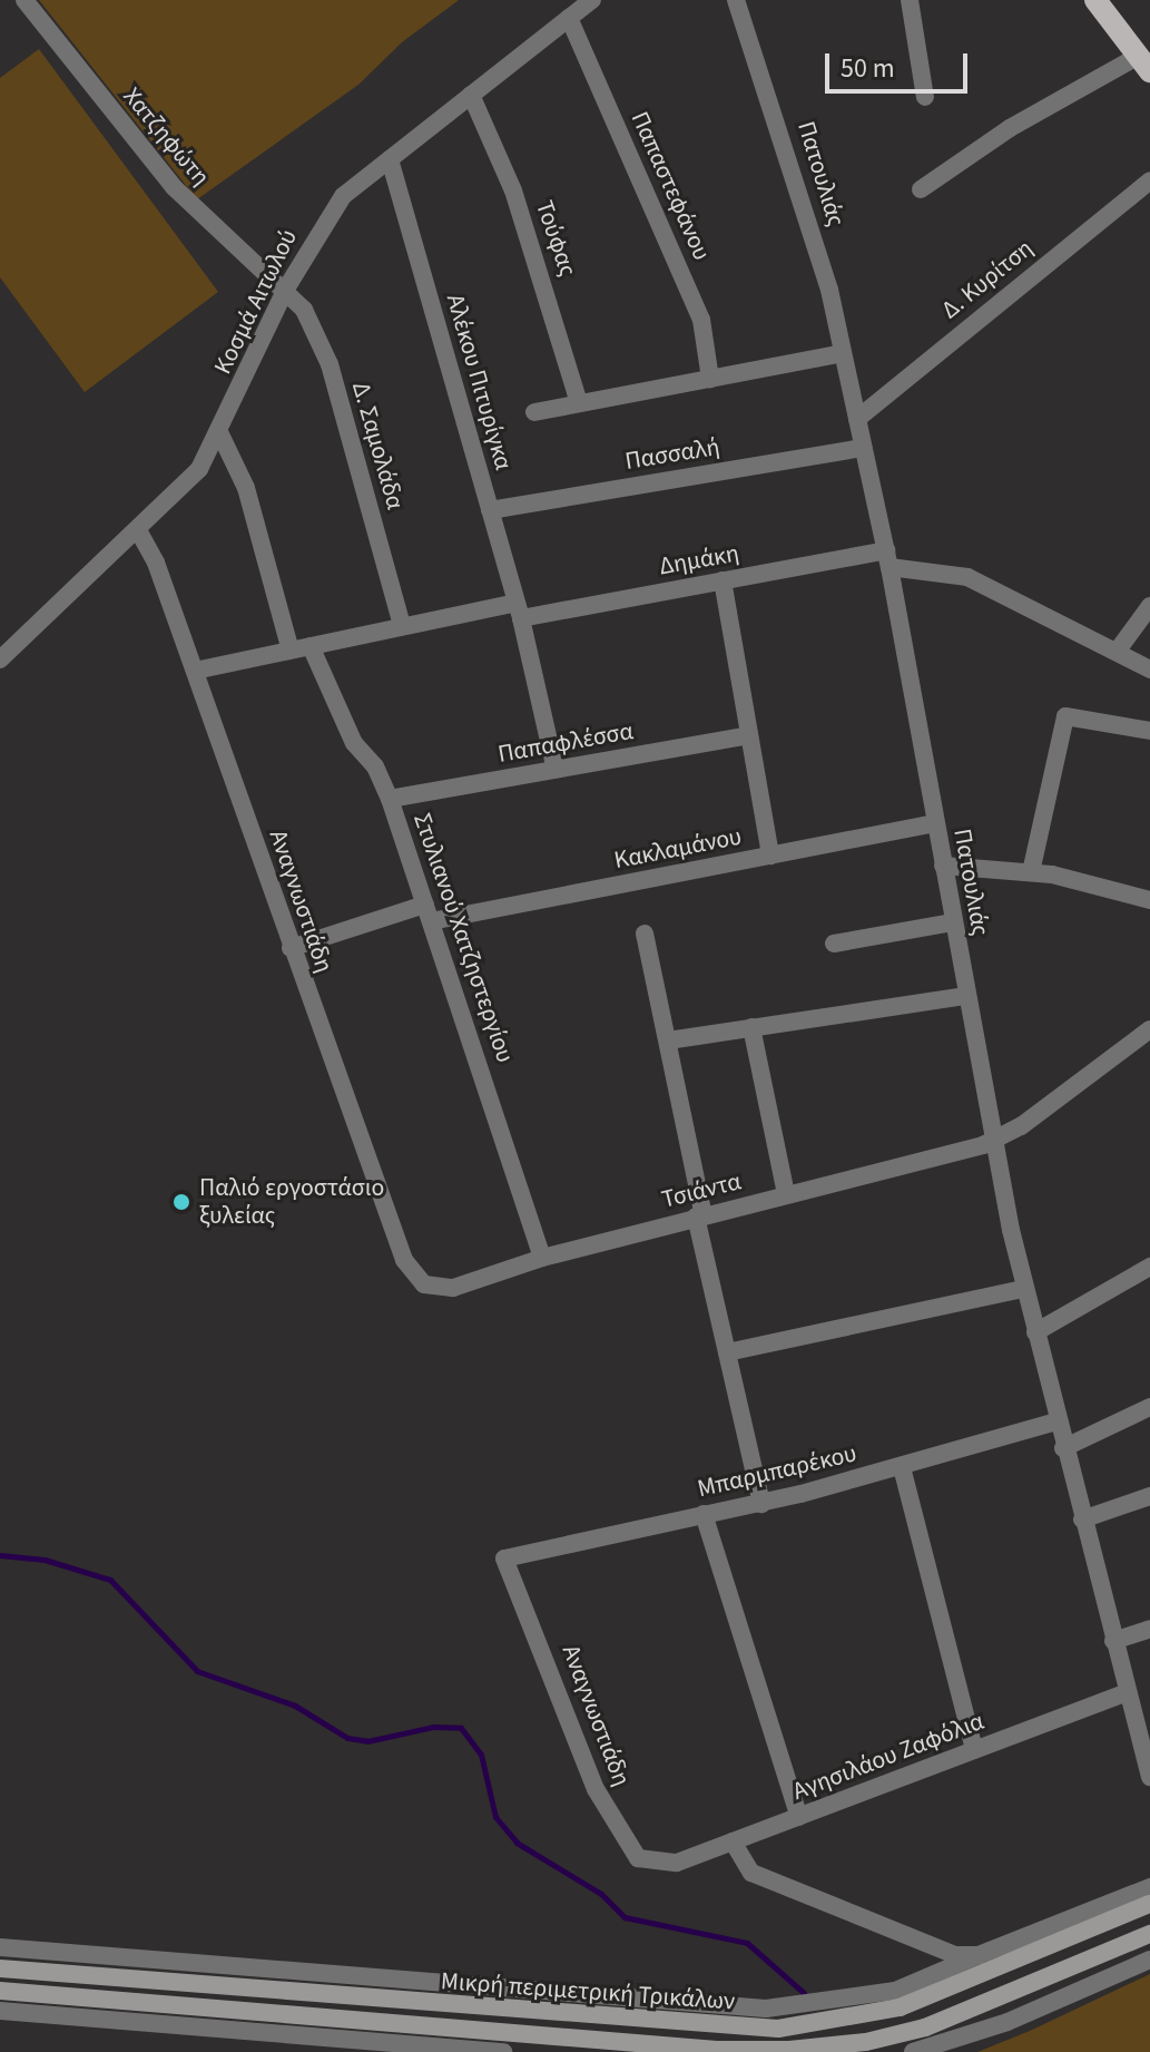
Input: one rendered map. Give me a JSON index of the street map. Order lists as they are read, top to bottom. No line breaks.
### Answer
{"streets":{"main road":["Μικρή περιμετρική Τρικάλων"],"street":["Χατζηφώτη","Πατουλιάς","Παπαστεφάνου","Τούφας","Δ. Κυρίτση","Κοσμά Αιτωλού","Αλέκου Πιτυρίγκα","Δ. Σαμολάδα","Πασσαλή","Δημάκη","Παπαφλέσσα","Κακλαμάνου","Αναγνωστιάδη","Στυλιανού Χατζηστεργίου","Τσιάντα","Μπαρμπαρέκου","Αγησιλάου Ζαφόλια"]},"crossings":[["Χατζηφώτη","Κοσμά Αιτωλού"],["Χατζηφώτη","Δ. Σαμολάδα"],["Πατουλιάς","Δ. Κυρίτση"],["Πατουλιάς","Πασσαλή"],["Πατουλιάς","Δημάκη"],["Πατουλιάς","Κακλαμάνου"],["Πατουλιάς","Τσιάντα"],["Πατουλιάς","Μπαρμπαρέκου"],["Πατουλιάς","Αγησιλάου Ζαφόλια"],["Παπαστεφάνου","Κοσμά Αιτωλού"],["Τούφας","Κοσμά Αιτωλού"],["Κοσμά Αιτωλού","Αλέκου Πιτυρίγκα"],["Κοσμά Αιτωλού","Δ. Σαμολάδα"],["Κοσμά Αιτωλού","Αναγνωστιάδη"],["Αλέκου Πιτυρίγκα","Πασσαλή"],["Αλέκου Πιτυρίγκα","Δημάκη"],["Αλέκου Πιτυρίγκα","Παπαφλέσσα"],["Δ. Σαμολάδα","Δημάκη"],["Δημάκη","Αναγνωστιάδη"],["Δημάκη","Στυλιανού Χατζηστεργίου"],["Παπαφλέσσα","Στυλιανού Χατζηστεργίου"],["Κακλαμάνου","Αναγνωστιάδη"],["Κακλαμάνου","Στυλιανού Χατζηστεργίου"],["Αναγνωστιάδη","Τσιάντα"],["Αναγνωστιάδη","Μπαρμπαρέκου"],["Αναγνωστιάδη","Αγησιλάου Ζαφόλια"],["Στυλιανού Χατζηστεργίου","Τσιάντα"]],"places":["Παλιό εργοστάσιο ξυλείας"],"scale_bar":"50 m"}
